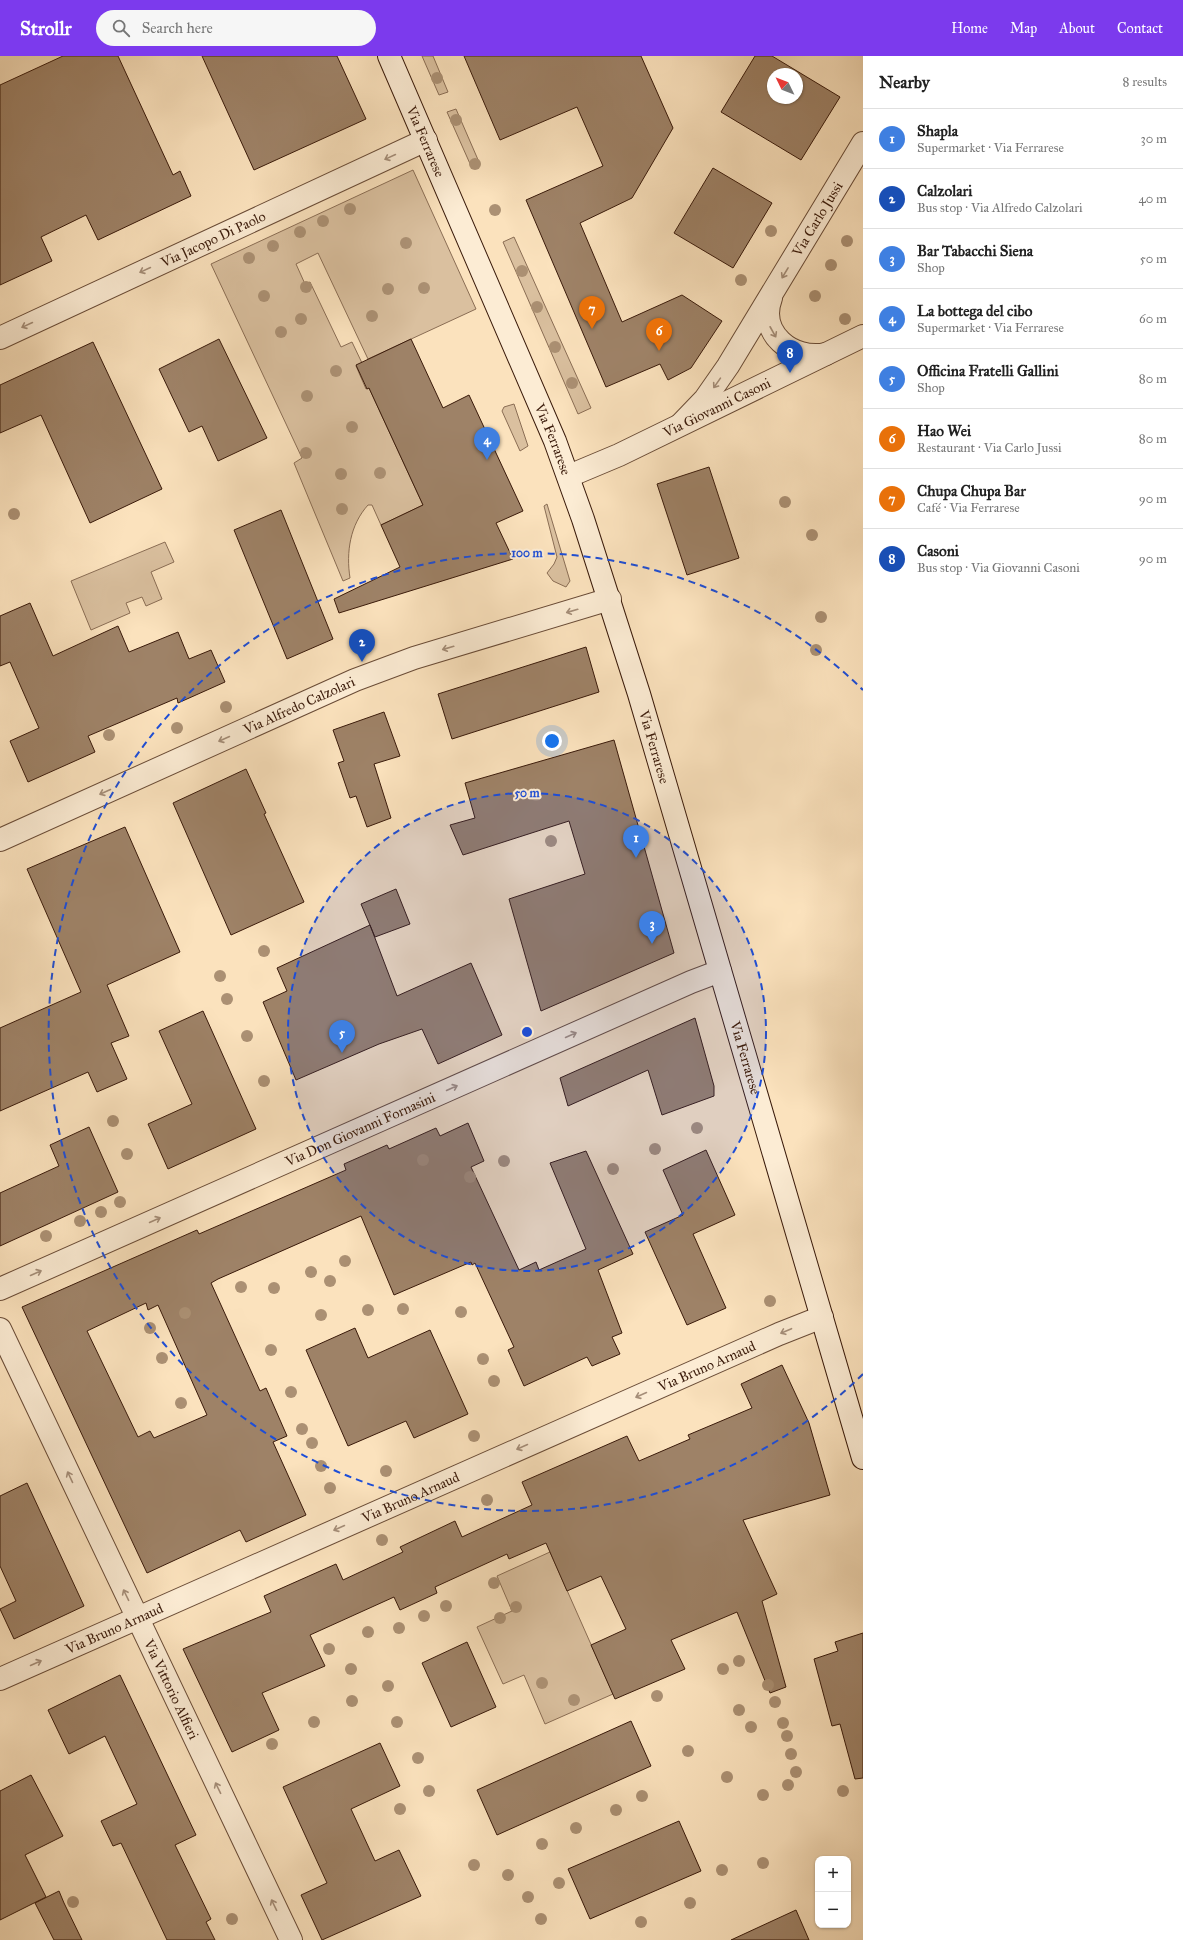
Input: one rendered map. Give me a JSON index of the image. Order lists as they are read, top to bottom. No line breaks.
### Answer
{"streets":{"street":["Via Ferrarese","Via Carlo Jussi","Via Jacopo Di Paolo","Via Giovanni Casoni","Via Alfredo Calzolari","Via Don Giovanni Fornasini","Via Bruno Arnaud","Via Vittorio Alfieri"]},"crossings":[["Via Ferrarese","Via Jacopo Di Paolo"],["Via Ferrarese","Via Giovanni Casoni"],["Via Ferrarese","Via Alfredo Calzolari"],["Via Ferrarese","Via Don Giovanni Fornasini"],["Via Ferrarese","Via Bruno Arnaud"],["Via Carlo Jussi","Via Giovanni Casoni"],["Via Bruno Arnaud","Via Vittorio Alfieri"]],"one_way":["Via Carlo Jussi","Via Jacopo Di Paolo","Via Alfredo Calzolari","Via Don Giovanni Fornasini","Via Vittorio Alfieri"],"north":"top left","page":{"header":"Strollr","search":"Search here","nav":["Home","Map","About","Contact"],"heading":["Nearby","8 results"],"list":[{"mark":"1","name":"Shapla","note":"Supermarket · Via Ferrarese","value":"30 m"},{"mark":"2","name":"Calzolari","note":"Bus stop · Via Alfredo Calzolari","value":"40 m"},{"mark":"3","name":"Bar Tabacchi Siena","note":"Shop","value":"50 m"},{"mark":"4","name":"La bottega del cibo","note":"Supermarket · Via Ferrarese","value":"60 m"},{"mark":"5","name":"Officina Fratelli Gallini","note":"Shop","value":"80 m"},{"mark":"6","name":"Hao Wei","note":"Restaurant · Via Carlo Jussi","value":"80 m"},{"mark":"7","name":"Chupa Chupa Bar","note":"Café · Via Ferrarese","value":"90 m"},{"mark":"8","name":"Casoni","note":"Bus stop · Via Giovanni Casoni","value":"90 m"}],"pins":["7","6","8","4","2","1","3","5"],"map_buttons":["+","−"]},"rings":["100 m","50 m"]}
